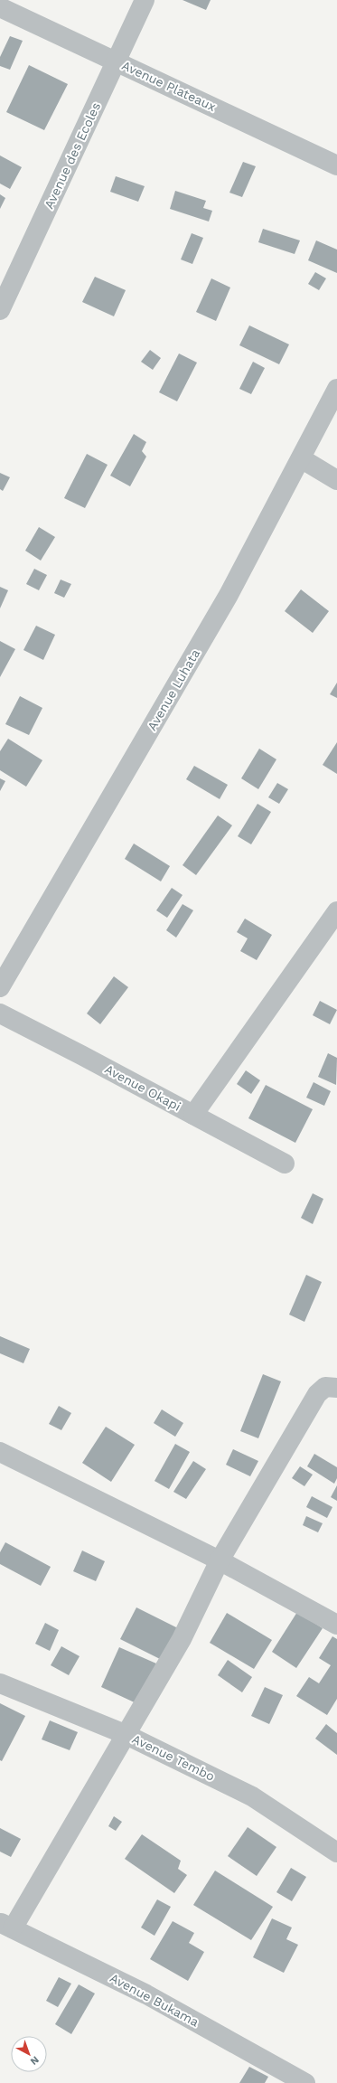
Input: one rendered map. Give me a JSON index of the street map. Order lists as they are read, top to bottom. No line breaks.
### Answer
{"streets":{"street":["Avenue Plateaux","Avenue des Ecoles","Avenue Luhata","Avenue Okapi","Avenue Tembo","Avenue Bukama"]},"crossings":[["Avenue Plateaux","Avenue des Ecoles"]],"north":"bottom right"}
